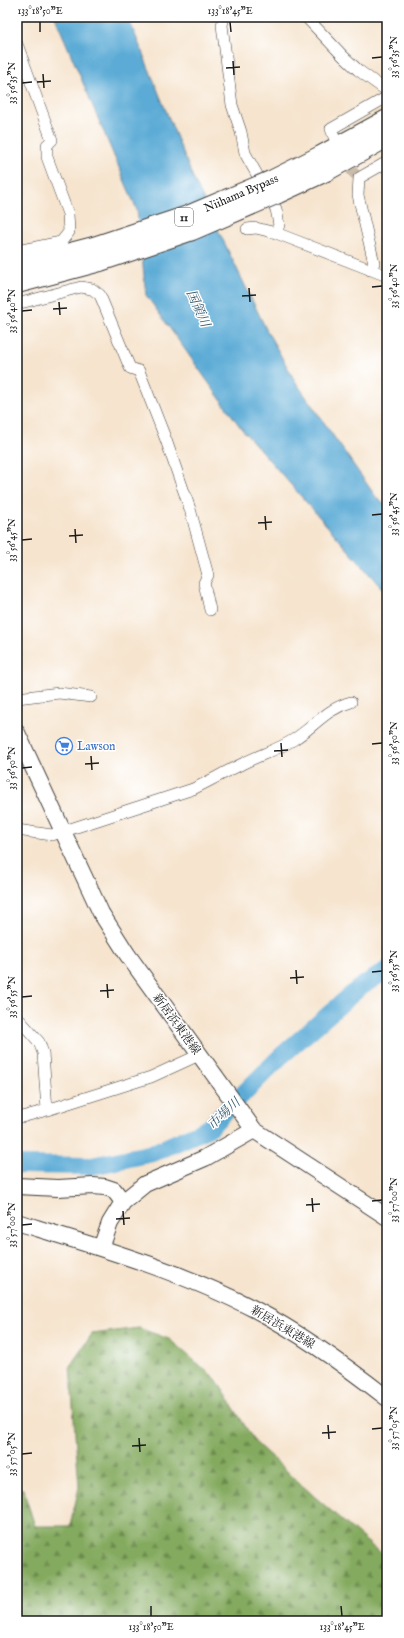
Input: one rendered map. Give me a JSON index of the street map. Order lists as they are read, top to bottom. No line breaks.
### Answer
{"streets":{"highway":["Niihama Bypass","11"],"main road":["新居浜東港線"]},"water":["国領川","市場川"],"places":{"supermarket":["Lawson"]},"coordinates":["133°18'50\"E","133°18'45\"E","33°56'35\"N","33°56'40\"N","33°56'45\"N","33°56'50\"N","33°56'55\"N","33°57'00\"N","33°57'05\"N"]}
